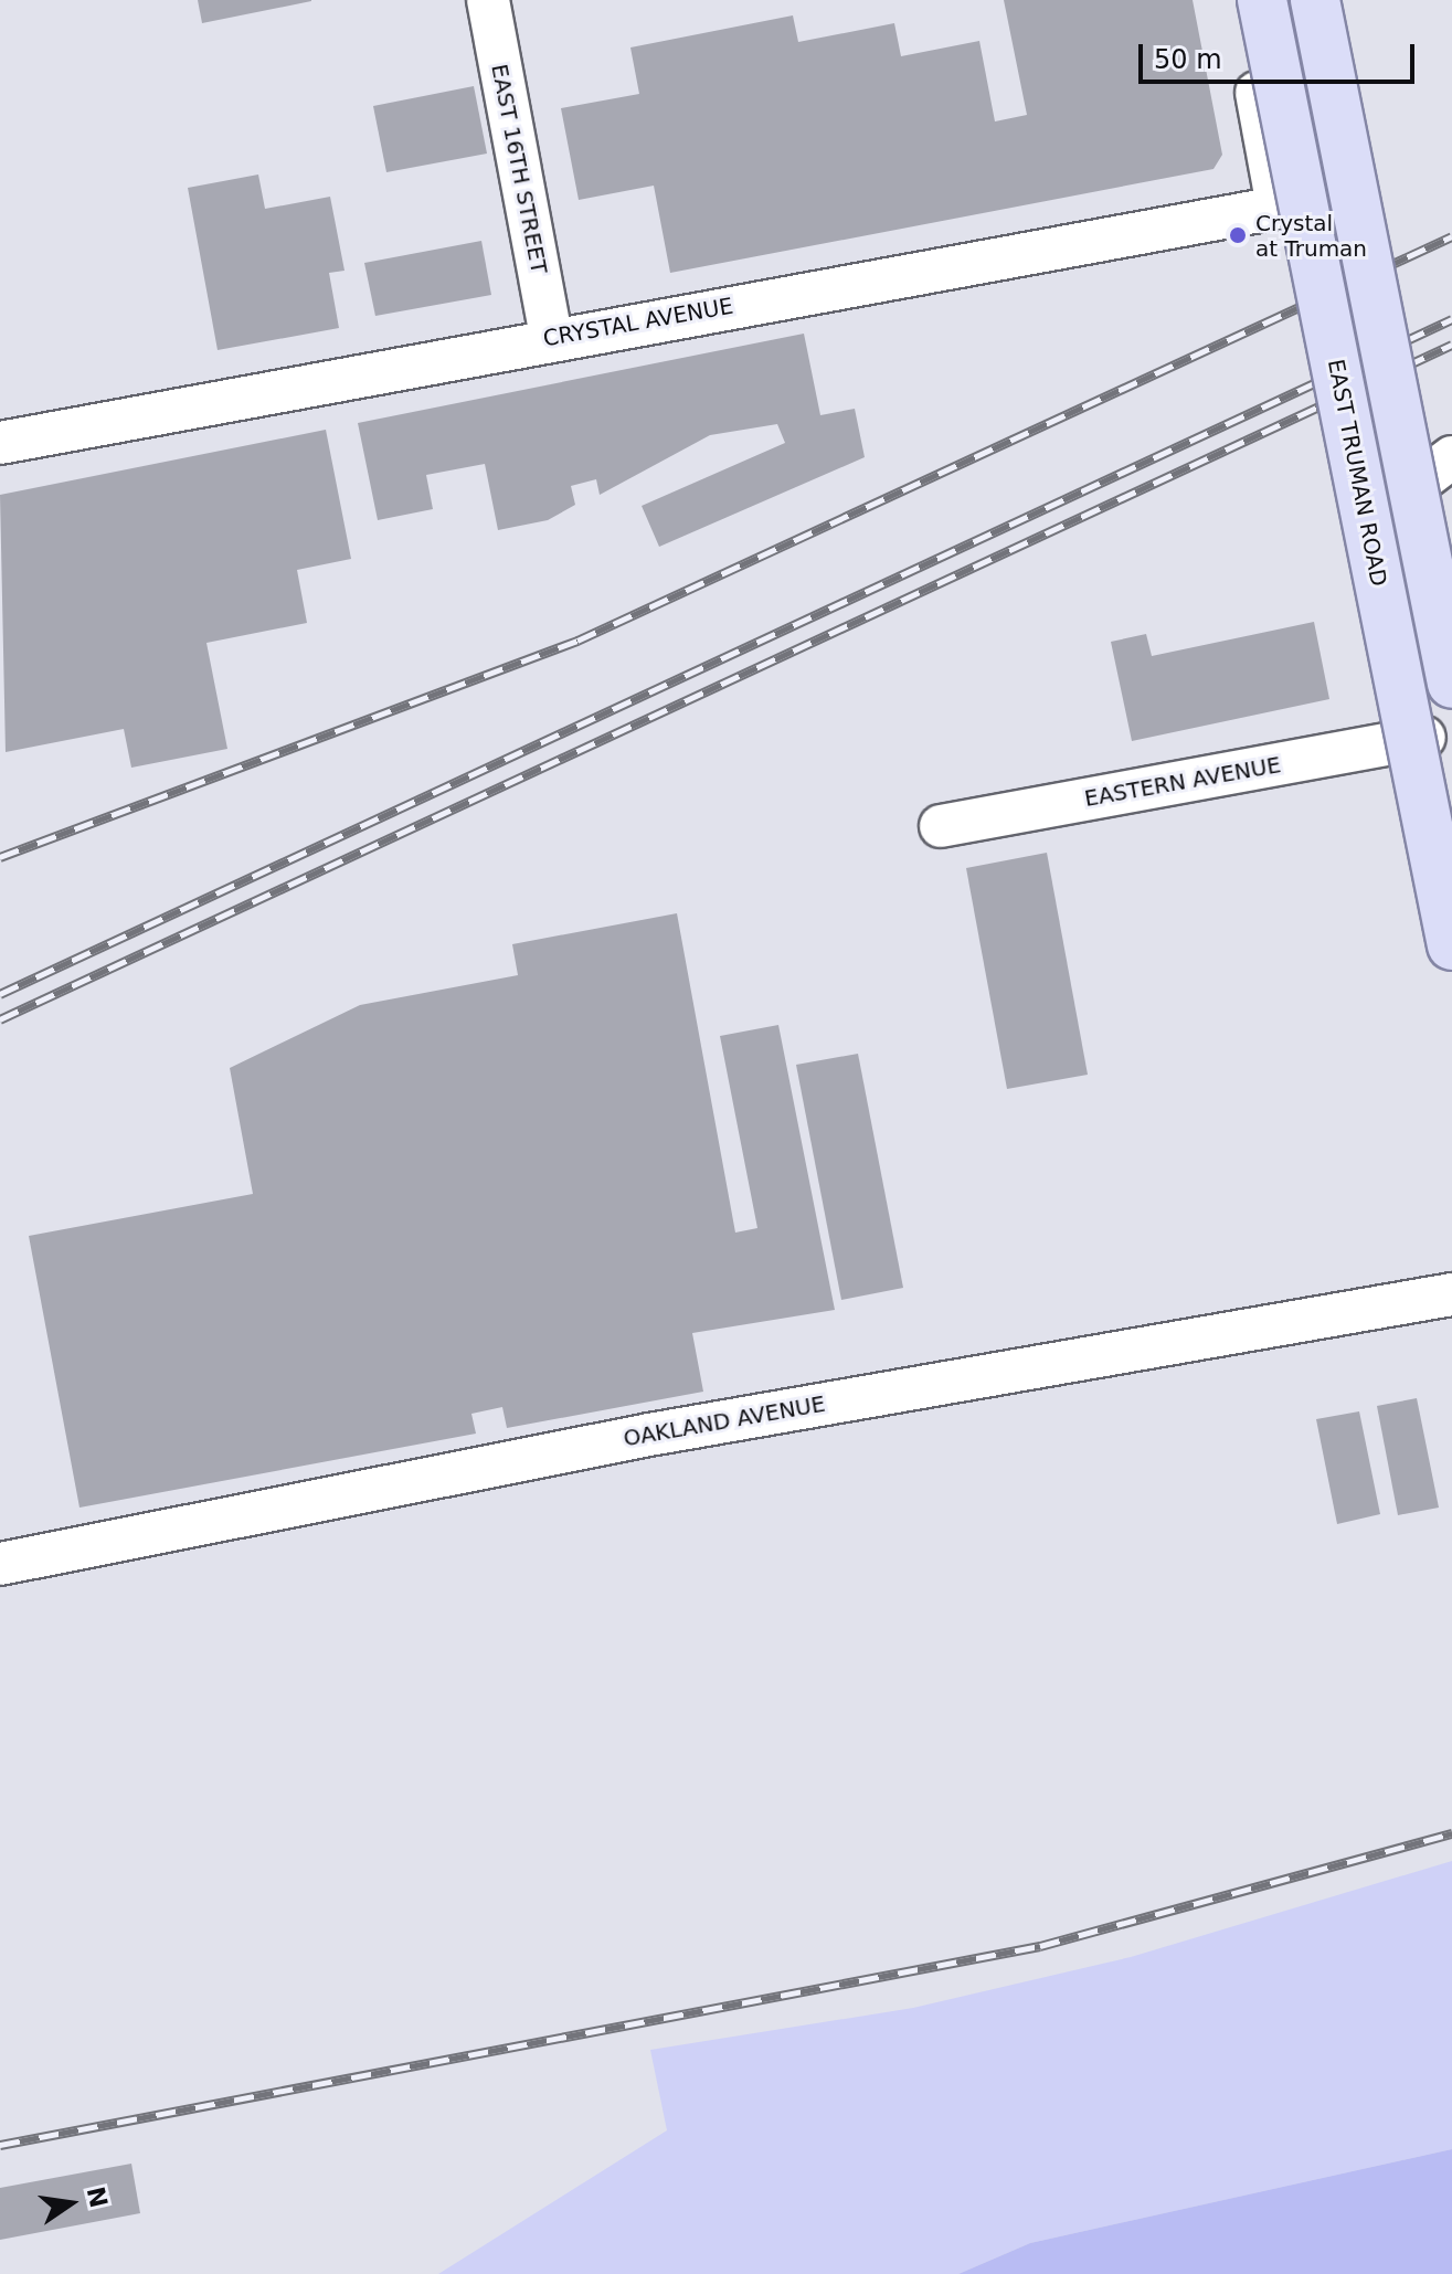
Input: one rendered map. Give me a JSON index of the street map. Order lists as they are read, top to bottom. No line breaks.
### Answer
{"streets":{"main road":["EAST TRUMAN ROAD"],"street":["EAST 16TH STREET","CRYSTAL AVENUE","EASTERN AVENUE","OAKLAND AVENUE"]},"crossings":[["EAST 16TH STREET","CRYSTAL AVENUE"]],"places":["Crystal at Truman"],"scale_bar":"50 m","north":"right"}
